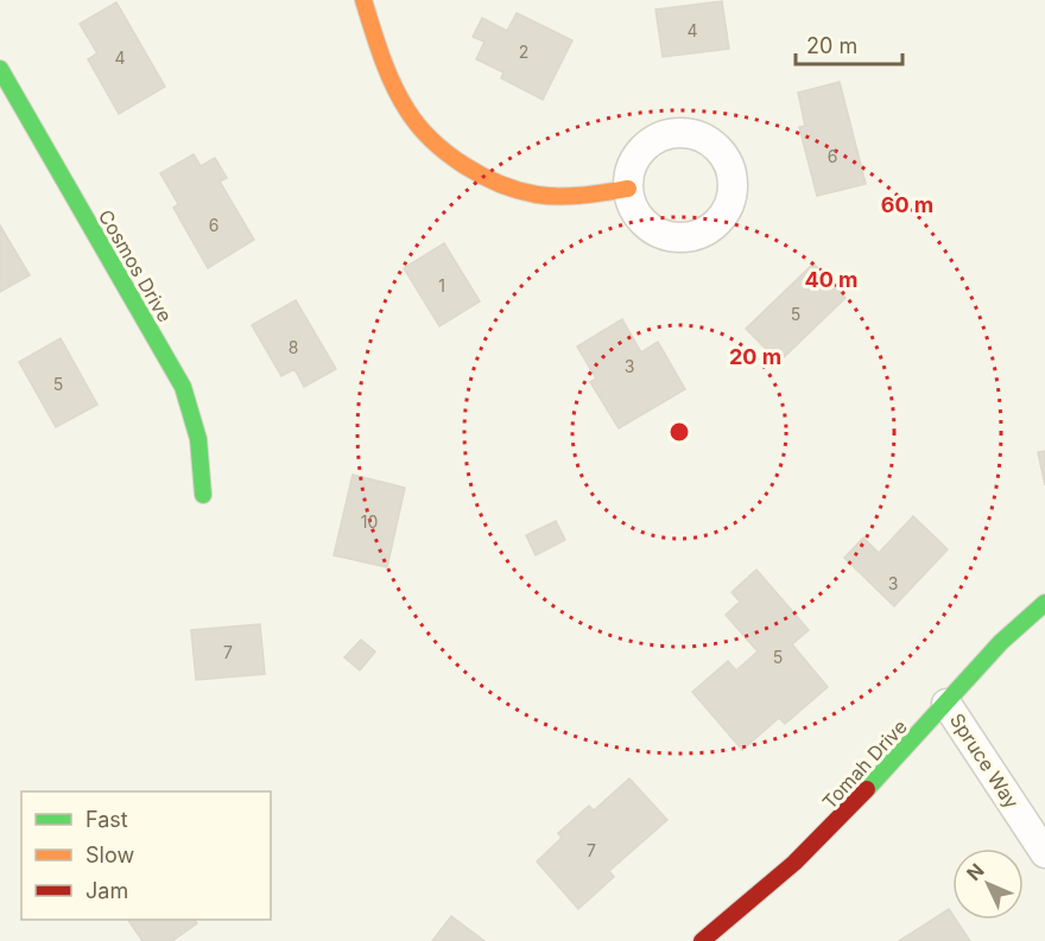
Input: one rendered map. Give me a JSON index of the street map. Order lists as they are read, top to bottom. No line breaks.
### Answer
{"streets":{"street":["Cosmos Drive","Spruce Way","Tomah Drive"]},"crossings":[["Spruce Way","Tomah Drive"]],"house_numbers":["4","2","4","6","6","1","5","8","3","5","10","3","7","5","7"],"legend":["Fast","Slow","Jam"],"scale_bar":"20 m","north":"top left","rings":["60 m","40 m","20 m"]}
